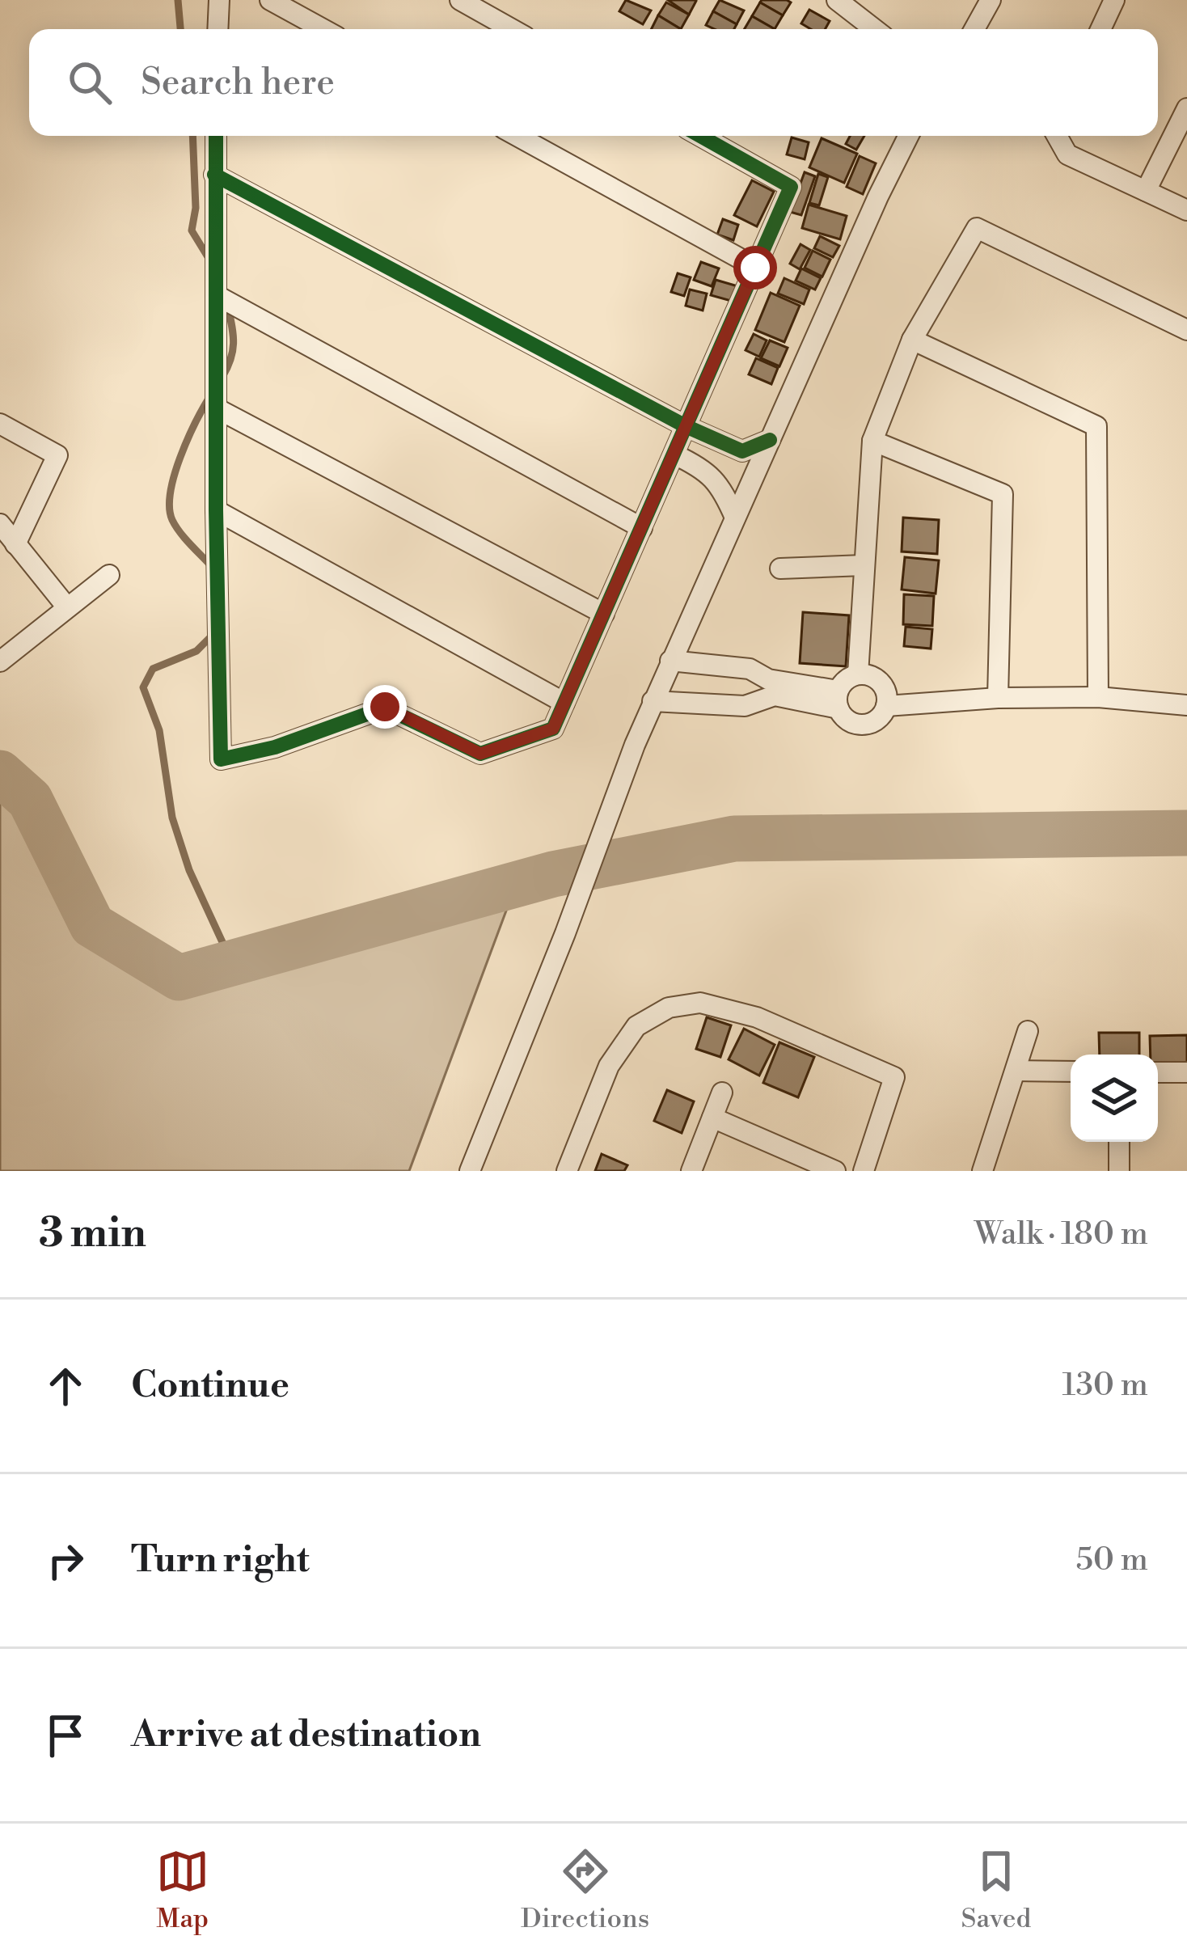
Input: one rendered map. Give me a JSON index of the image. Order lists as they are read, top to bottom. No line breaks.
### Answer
{"page":{"search":"Search here","heading":["3 min","Walk · 180 m"],"list":[["Continue","130 m"],["Turn right","50 m"],"Arrive at destination"],"nav":["Map","Directions","Saved"]}}
